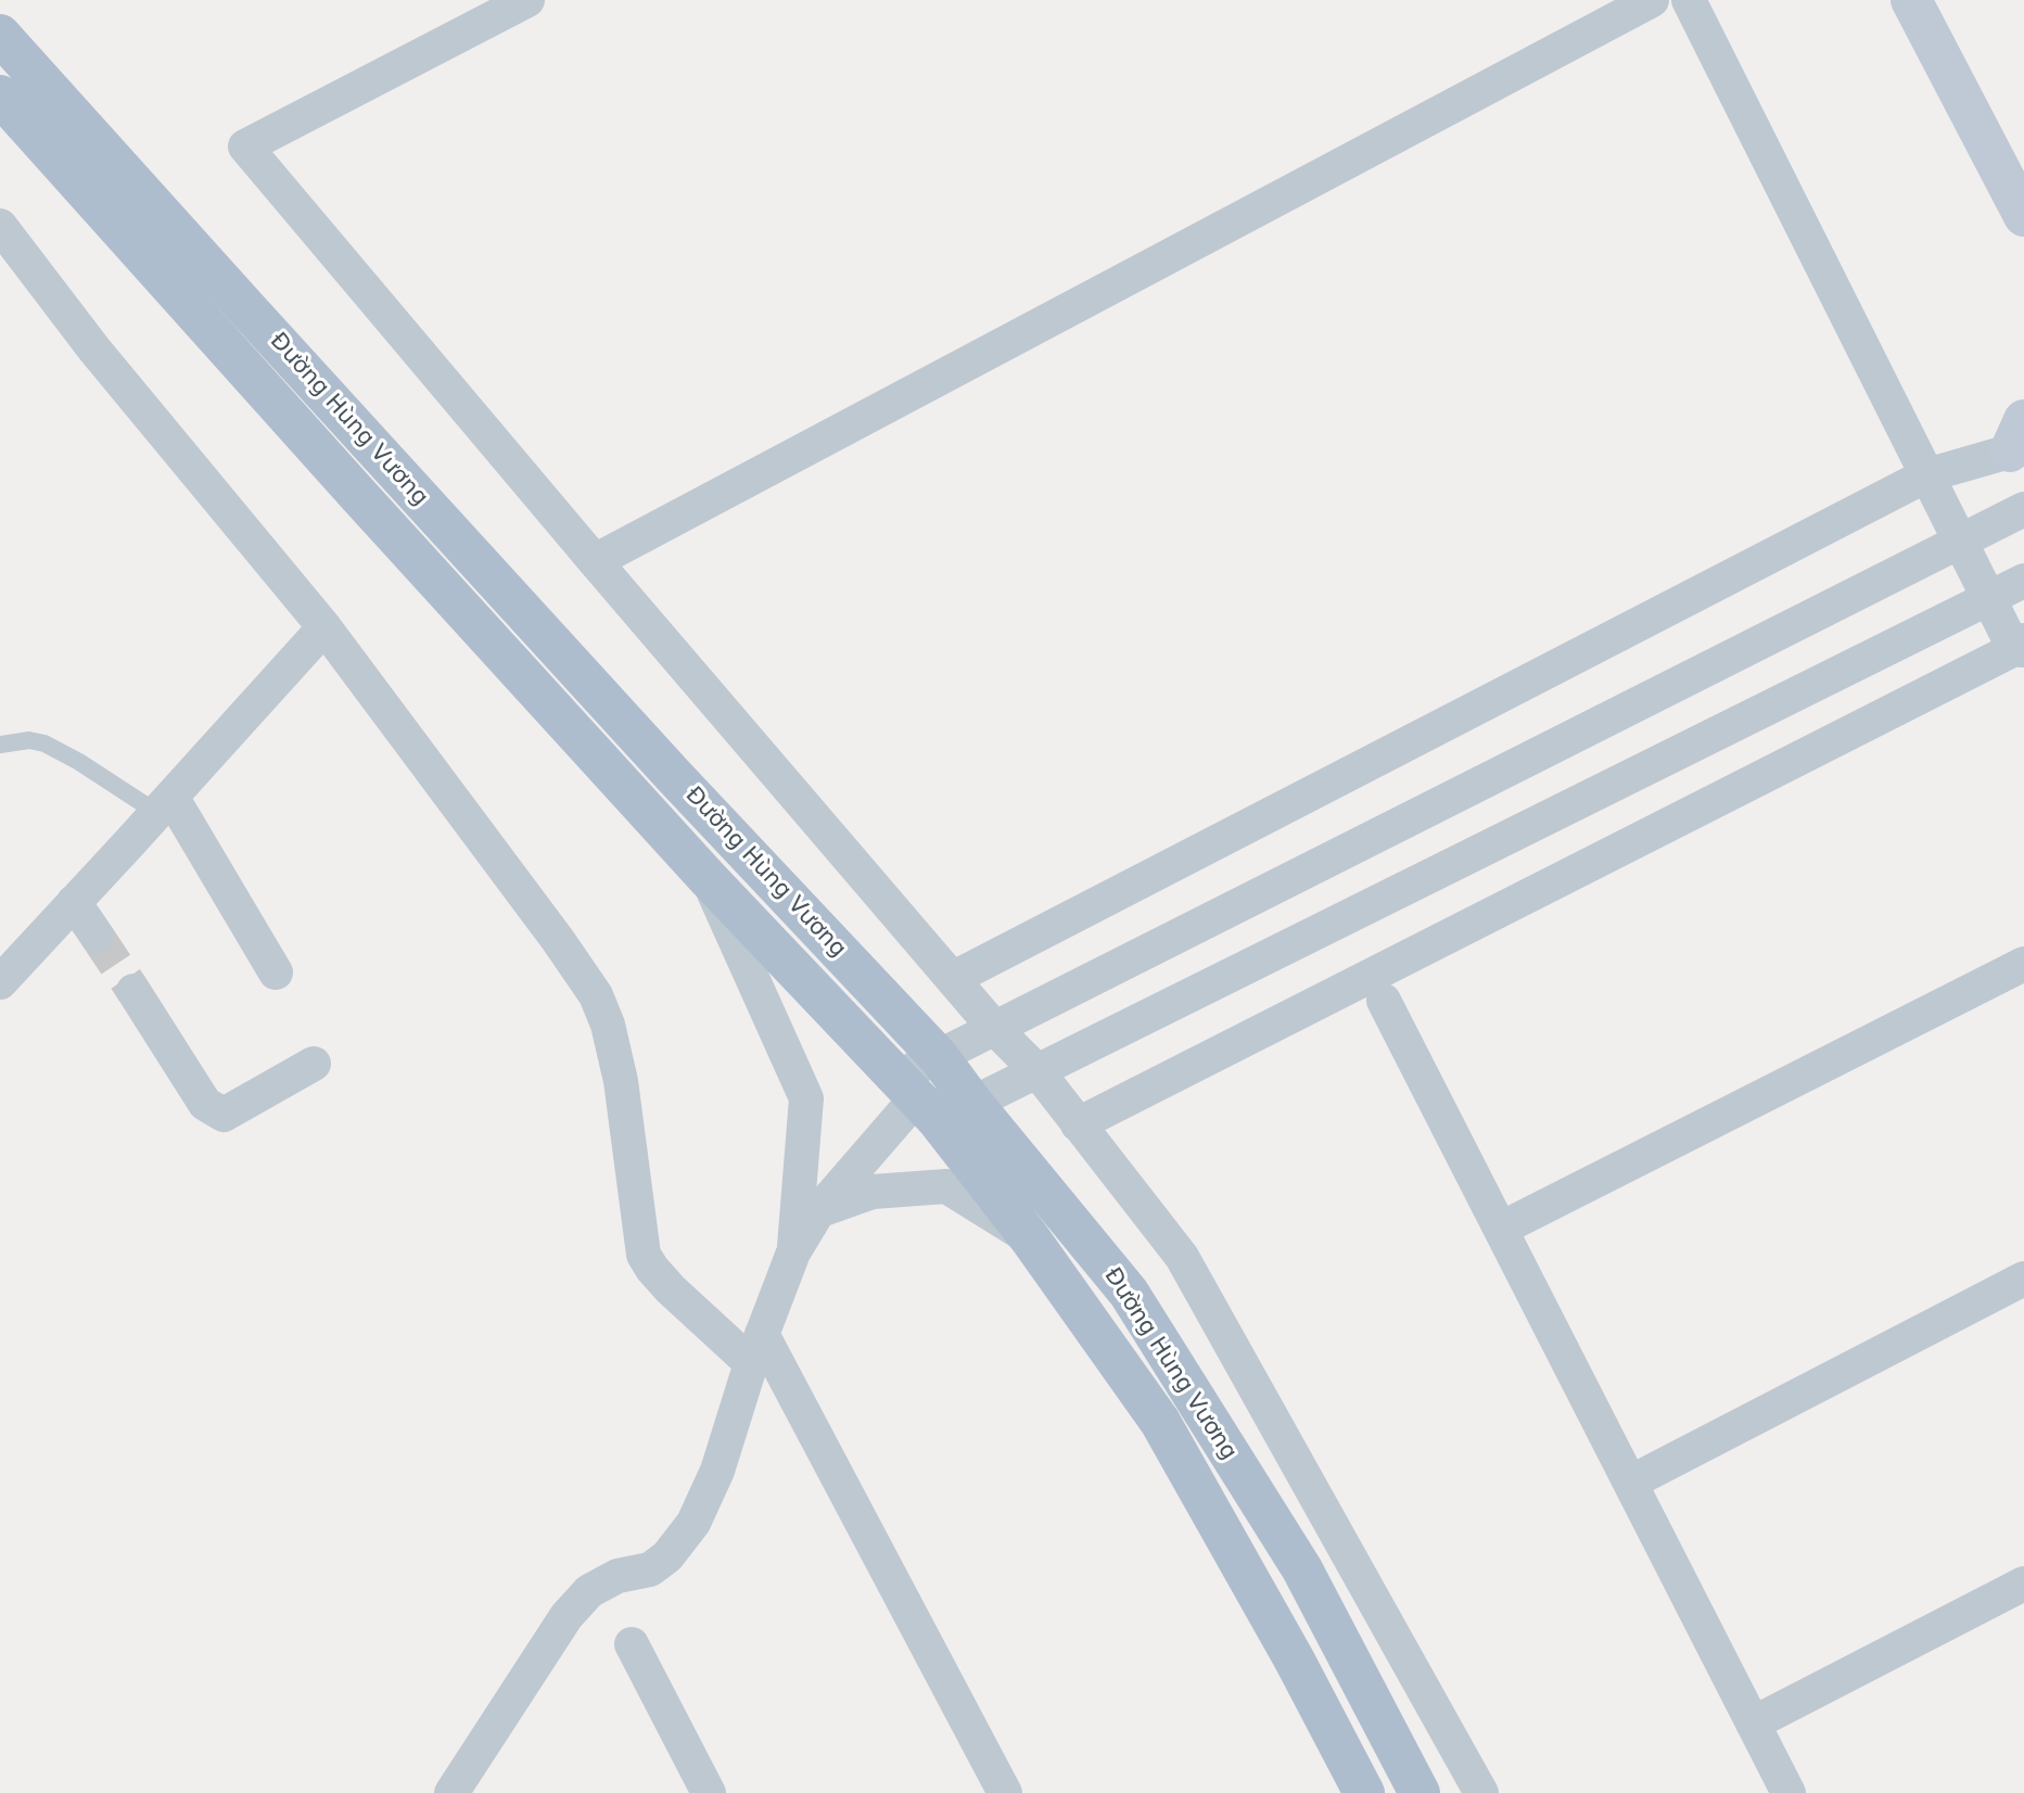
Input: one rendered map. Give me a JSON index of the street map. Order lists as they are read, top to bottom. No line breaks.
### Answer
{"streets":{"main road":["Đường Hùng Vương"]}}
